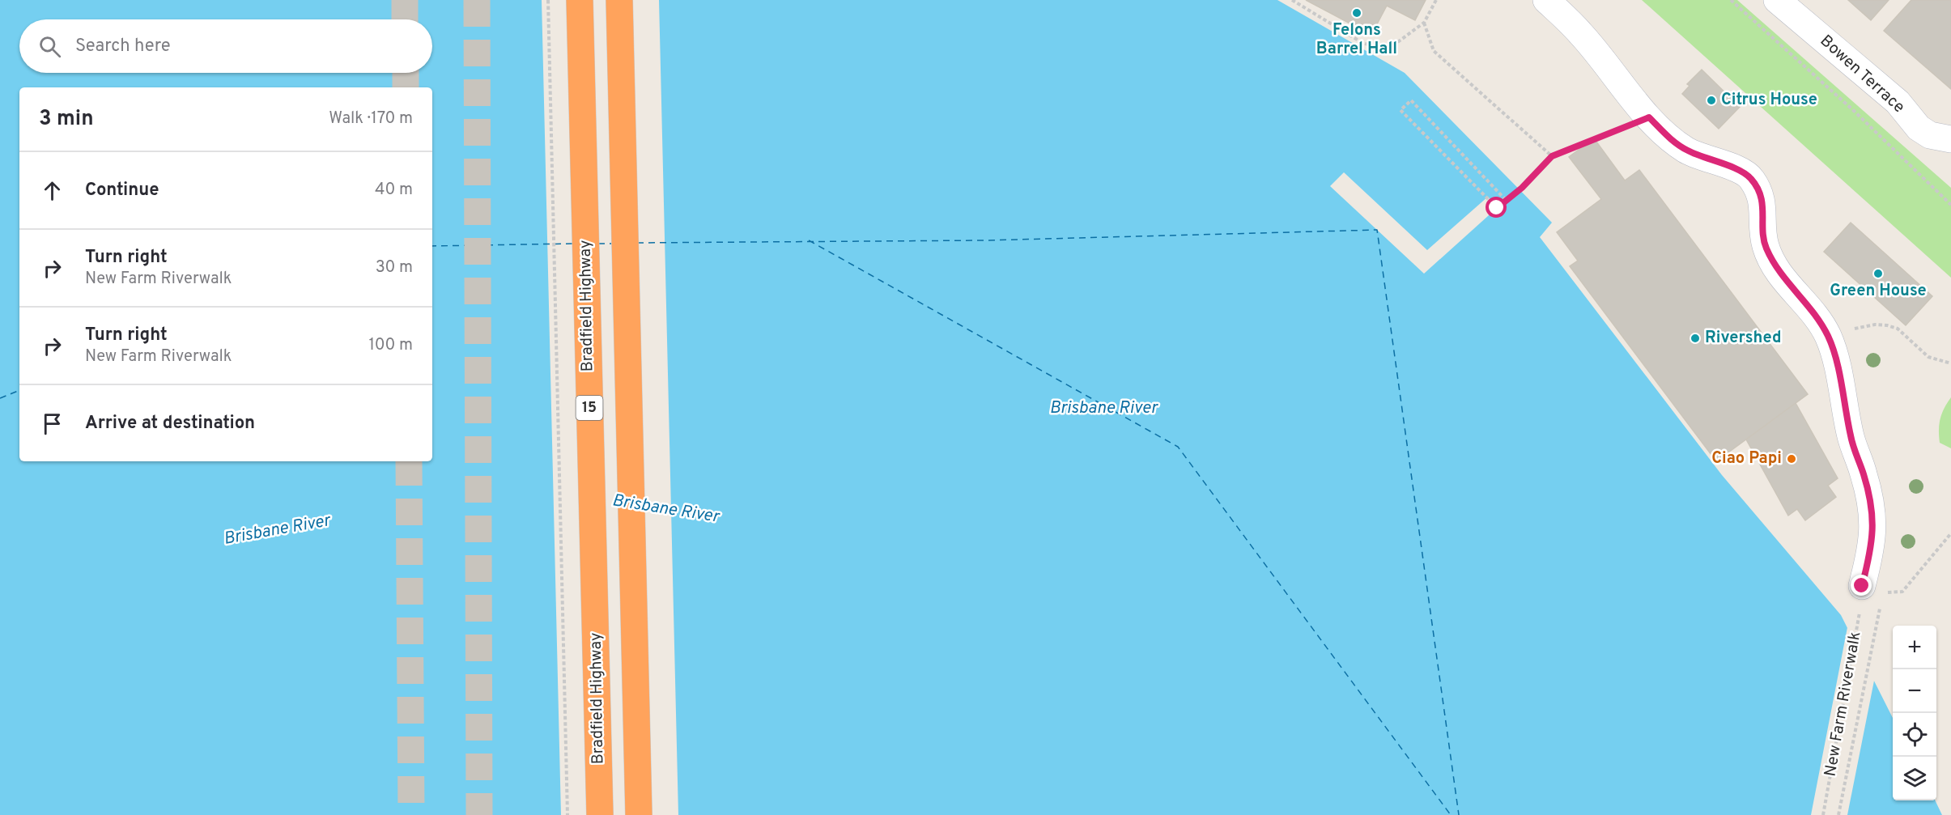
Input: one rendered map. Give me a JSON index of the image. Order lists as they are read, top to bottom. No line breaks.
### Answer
{"streets":{"highway":["Bradfield Highway","15"],"street":["Bowen Terrace"],"path":["New Farm Riverwalk"]},"water":["Brisbane River"],"places":["Felons Barrel Hall","Citrus House","Green House","Rivershed","Ciao Papi"],"page":{"search":"Search here","heading":["3 min","Walk · 170 m"],"list":[["Continue","40 m"],["Turn right","New Farm Riverwalk","30 m"],["Turn right","New Farm Riverwalk","100 m"],"Arrive at destination"],"map_buttons":["+","−"]}}
